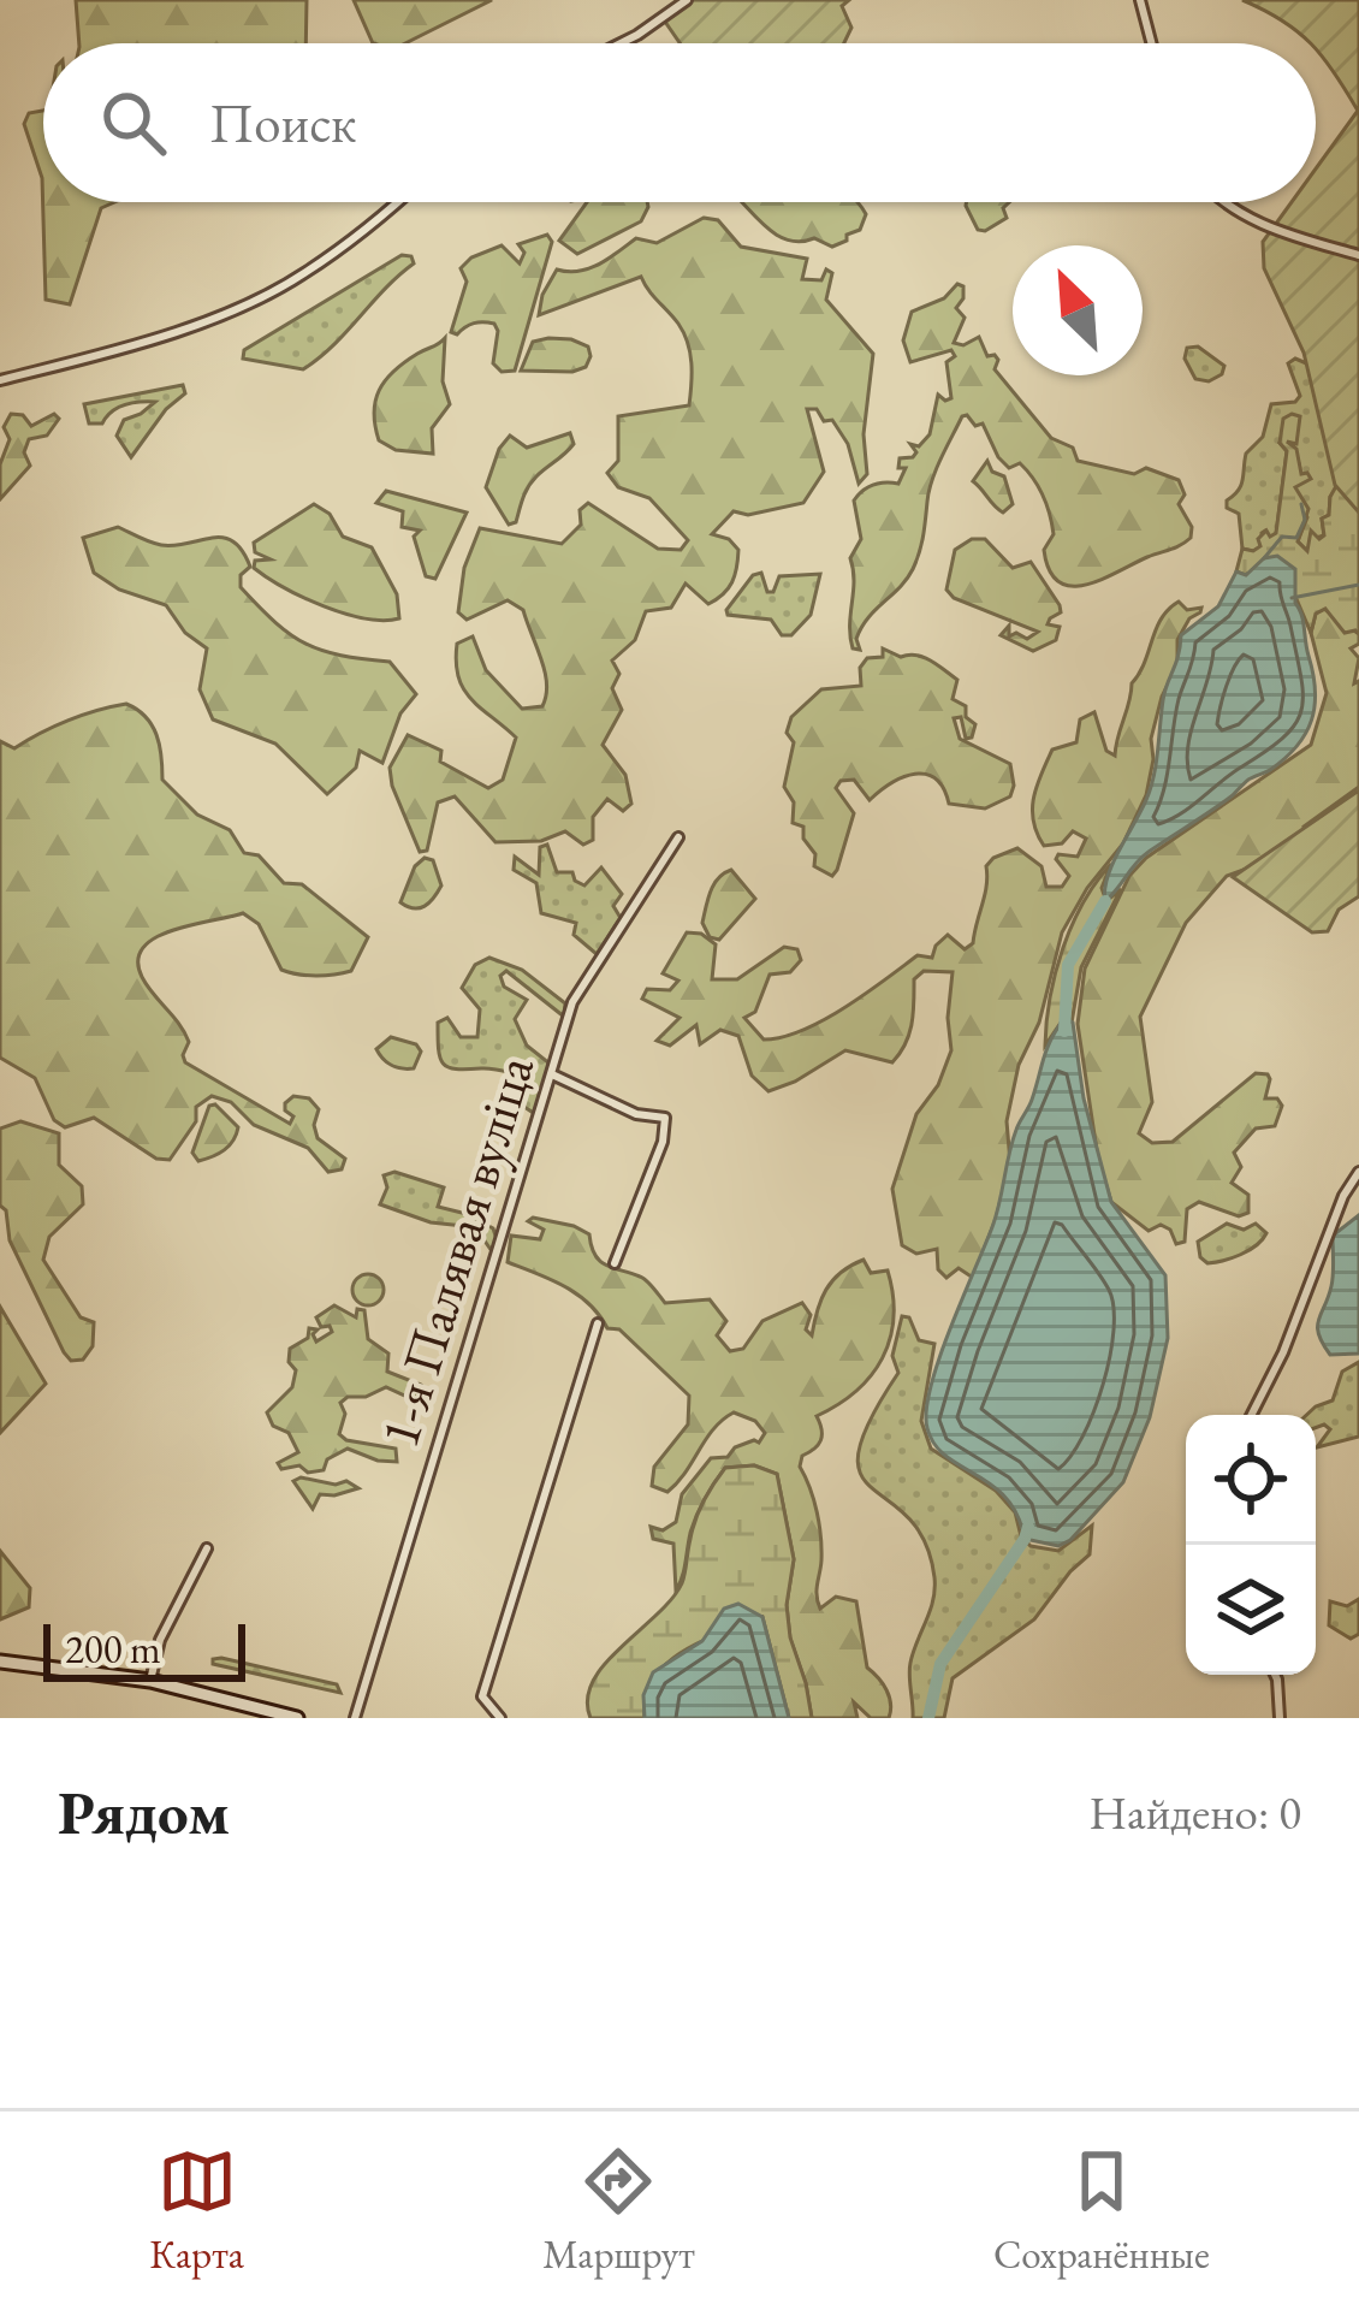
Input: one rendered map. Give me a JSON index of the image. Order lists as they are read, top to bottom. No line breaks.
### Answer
{"streets":{"street":["1-я Палявая вуліца"]},"scale_bar":"200 m","north":"top left","page":{"search":"Поиск","scale":"200 m","heading":["Рядом","Найдено: 0"],"nav":["Карта","Маршрут","Сохранённые"]}}
